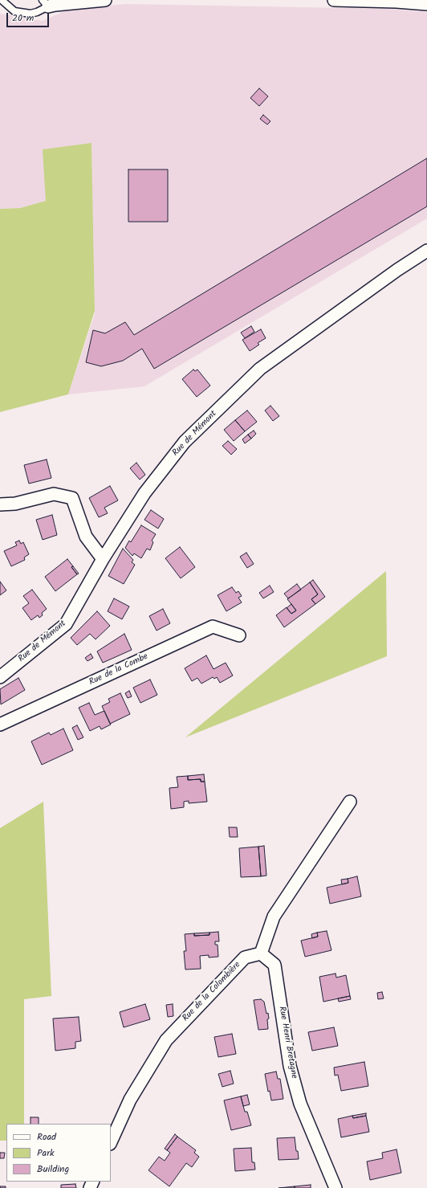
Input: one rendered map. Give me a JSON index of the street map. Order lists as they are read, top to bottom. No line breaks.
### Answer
{"streets":{"street":["Rue de Mémont","Rue de la Combe","Rue de la Colombière","Rue Henri Bretagne"]},"crossings":[["Rue de la Colombière","Rue Henri Bretagne"]],"legend":["Road","Park","Building"],"scale_bar":"20 m"}
